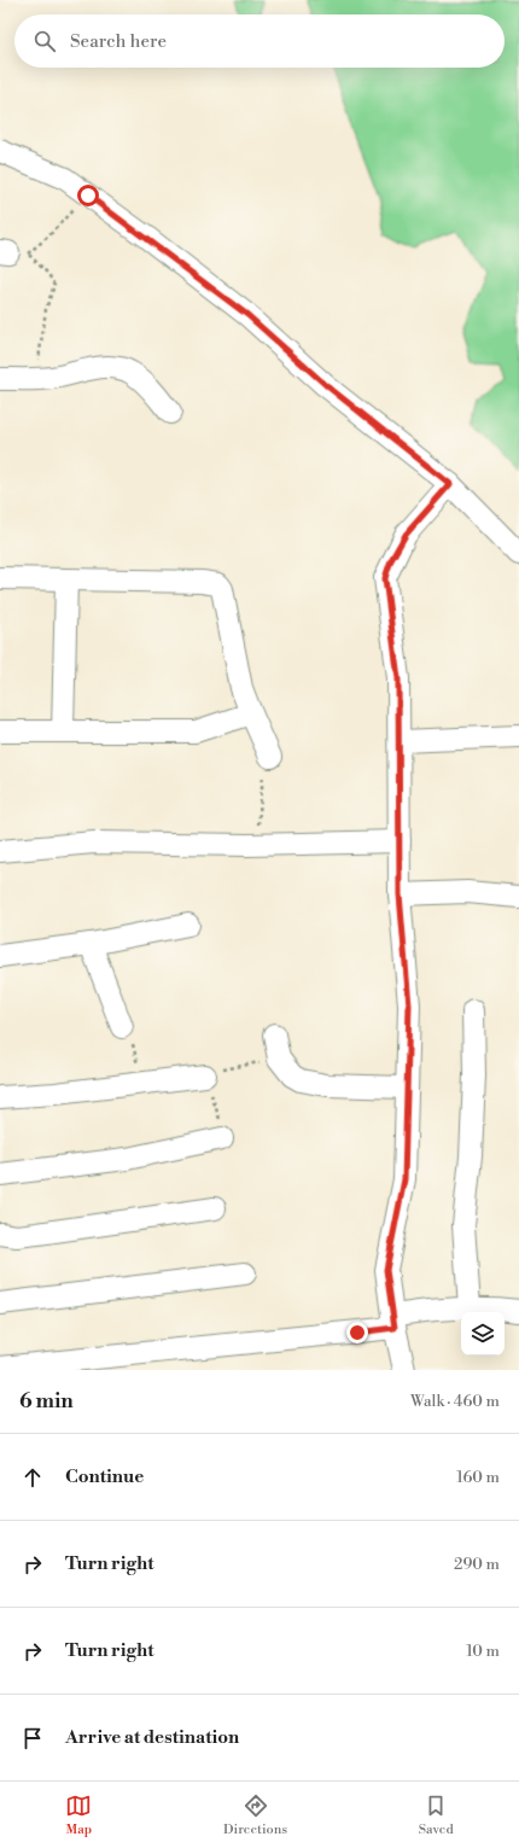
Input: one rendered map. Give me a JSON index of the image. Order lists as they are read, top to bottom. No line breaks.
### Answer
{"page":{"search":"Search here","heading":["6 min","Walk · 460 m"],"list":[["Continue","160 m"],["Turn right","290 m"],["Turn right","10 m"],"Arrive at destination"],"nav":["Map","Directions","Saved"]}}
